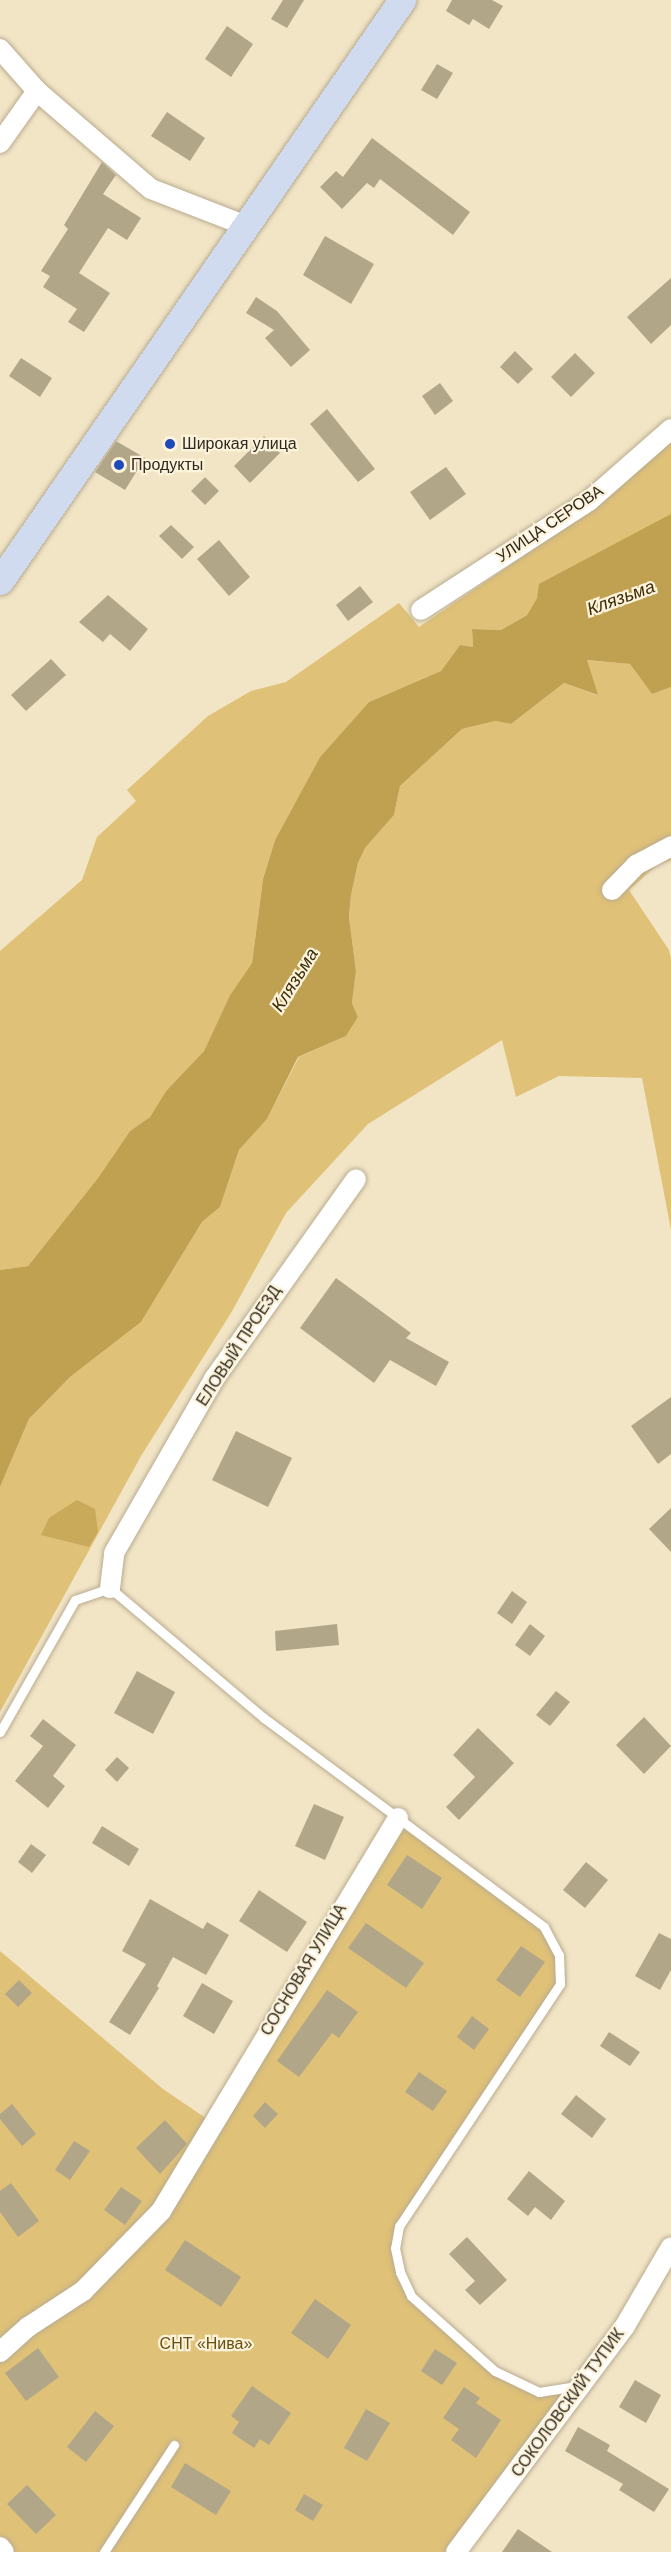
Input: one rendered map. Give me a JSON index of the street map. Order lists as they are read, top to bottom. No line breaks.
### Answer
{"streets":{"street":["УЛИЦА СЕРОВА","ЕЛОВЫЙ ПРОЕЗД","СОСНОВАЯ УЛИЦА","СОКОЛОВСКИЙ ТУПИК"]},"water":["Клязьма"],"parks":["СНТ «Нива»"],"places":["Широкая улица","Продукты"]}
